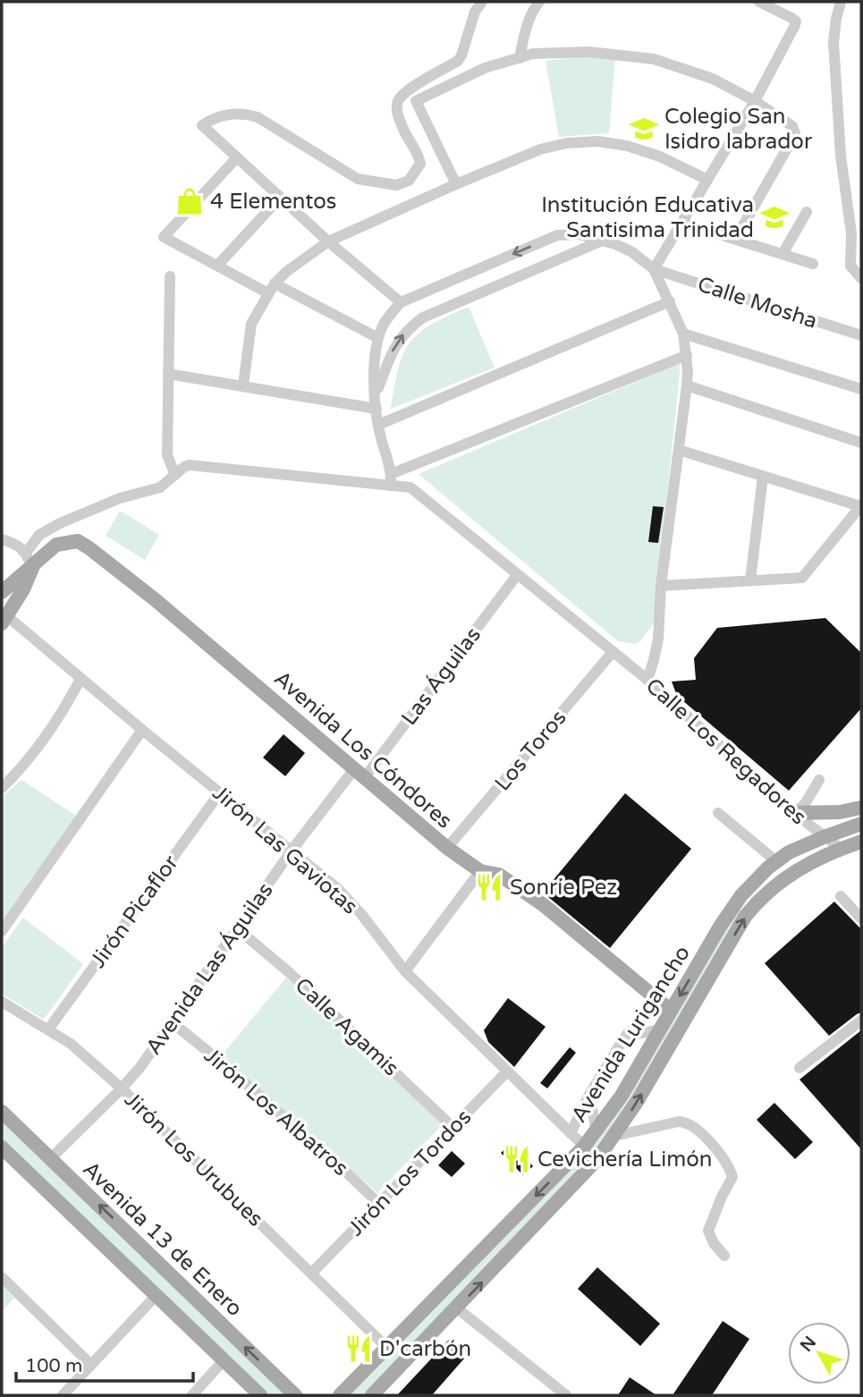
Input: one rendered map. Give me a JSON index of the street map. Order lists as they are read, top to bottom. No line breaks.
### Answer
{"streets":{"main road":["Avenida Los Cóndores","Avenida Lurigancho","Avenida 13 de Enero"],"street":["Calle Mosha","Las Águilas","Los Toros","Calle Los Regadores","Jirón Las Gaviotas","Jirón Picaflor","Avenida Las Águilas","Calle Agamis","Jirón Los Albatros","Jirón Los Urubues","Jirón Los Tordos"]},"crossings":[["Las Águilas","Avenida Los Cóndores"],["Las Águilas","Calle Los Regadores"],["Las Águilas","Avenida Las Águilas"],["Avenida Los Cóndores","Los Toros"],["Avenida Los Cóndores","Avenida Las Águilas"],["Avenida Los Cóndores","Avenida Lurigancho"],["Los Toros","Calle Los Regadores"],["Calle Los Regadores","Avenida Lurigancho"],["Jirón Las Gaviotas","Jirón Picaflor"],["Jirón Las Gaviotas","Avenida Las Águilas"],["Jirón Las Gaviotas","Avenida Lurigancho"],["Jirón Las Gaviotas","Jirón Los Tordos"],["Jirón Picaflor","Jirón Los Urubues"],["Avenida Las Águilas","Calle Agamis"],["Avenida Las Águilas","Jirón Los Albatros"],["Avenida Las Águilas","Jirón Los Urubues"],["Avenida Las Águilas","Avenida 13 de Enero"],["Calle Agamis","Jirón Los Tordos"],["Avenida Lurigancho","Jirón Los Urubues"],["Jirón Los Albatros","Jirón Los Tordos"],["Jirón Los Urubues","Jirón Los Tordos"]],"places":{"school or university":["Colegio San Isidro labrador","Institución Educativa Santisima Trinidad"],"shop":["4 Elementos"],"restaurant":["Sonríe Pez","Cevichería Limón","D'carbón"]},"scale_bar":"100 m","north":"top left"}
